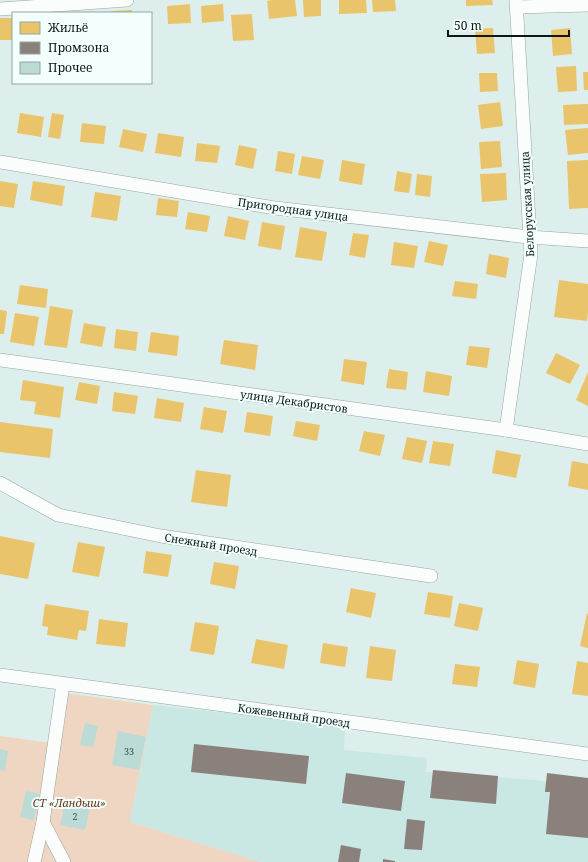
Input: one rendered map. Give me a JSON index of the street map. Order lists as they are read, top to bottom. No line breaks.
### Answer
{"streets":{"street":["Белорусская улица","Пригородная улица","улица Декабристов","Снежный проезд","Кожевенный проезд"]},"crossings":[["Белорусская улица","Пригородная улица"],["Белорусская улица","улица Декабристов"]],"parks":["СТ «Ландыш»"],"house_numbers":["33","2"],"legend":["Жильё","Промзона","Прочее"],"scale_bar":"50 m"}
